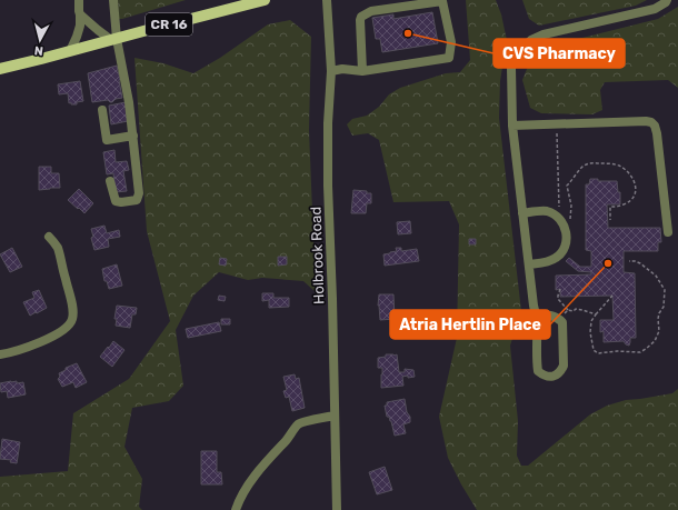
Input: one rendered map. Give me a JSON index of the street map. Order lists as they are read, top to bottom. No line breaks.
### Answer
{"streets":{"main road":["CR 16"],"street":["Holbrook Road"]},"places":["CVS Pharmacy","Atria Hertlin Place"],"north":"bottom"}
